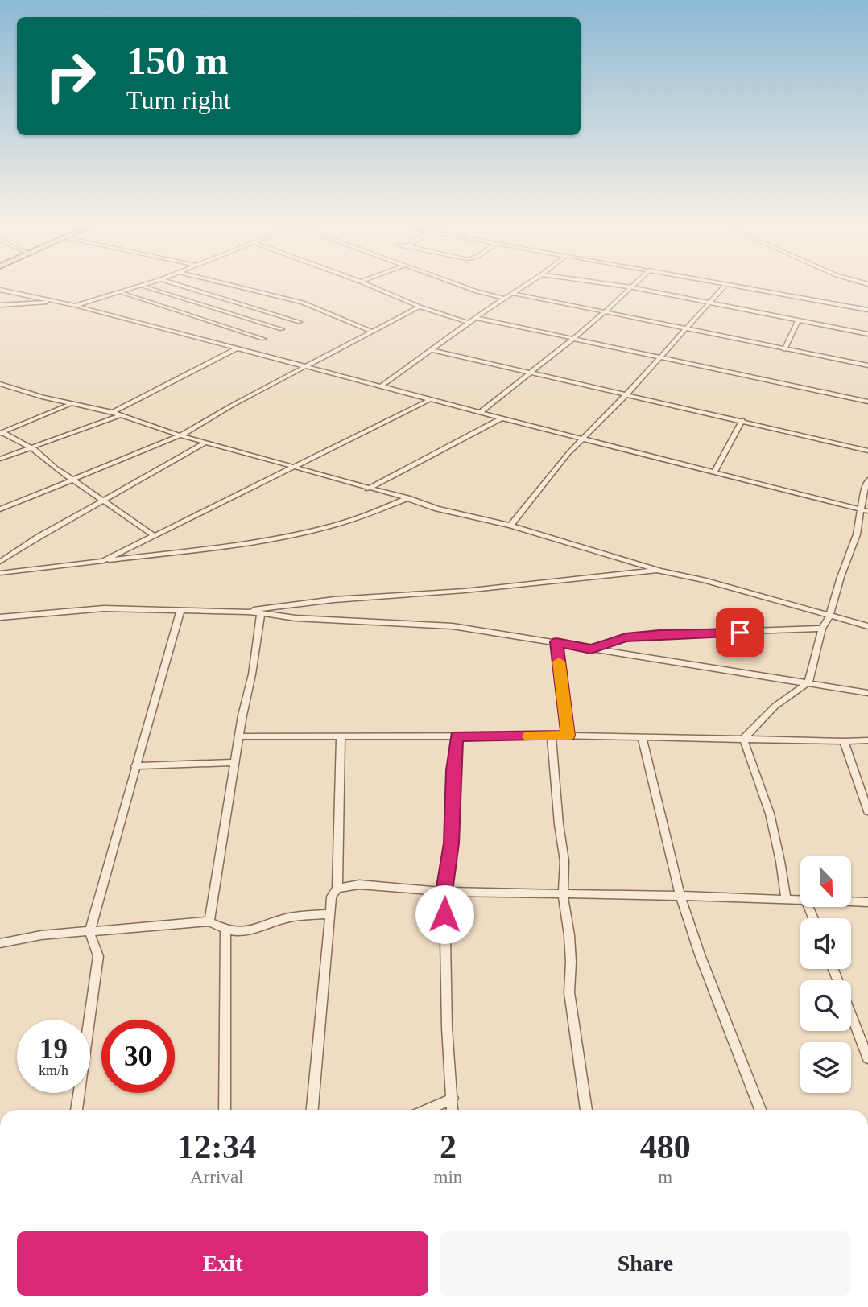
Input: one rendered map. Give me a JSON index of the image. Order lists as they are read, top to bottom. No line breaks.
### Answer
{"north":"bottom right","page":{"turn":["150 m","Turn right"],"speed":"19 km/h","limit":"30","eta":["12:34","Arrival","2","min","480","m"],"buttons":["Exit","Share"]}}
